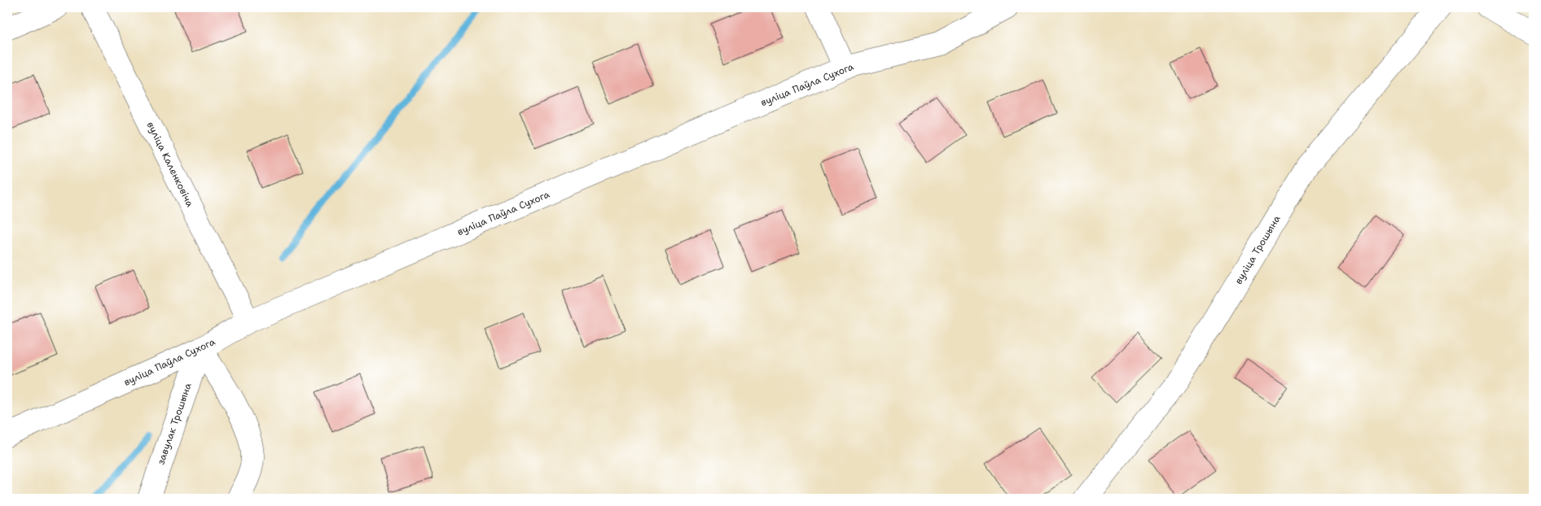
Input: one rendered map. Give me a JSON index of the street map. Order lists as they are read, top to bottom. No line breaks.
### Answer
{"streets":{"street":["вуліца Паўла Сухога","вуліца Каленковіча","вуліца Трошына","завулак Трошына"]},"crossings":[["вуліца Паўла Сухога","вуліца Каленковіча"],["вуліца Паўла Сухога","завулак Трошына"]]}
